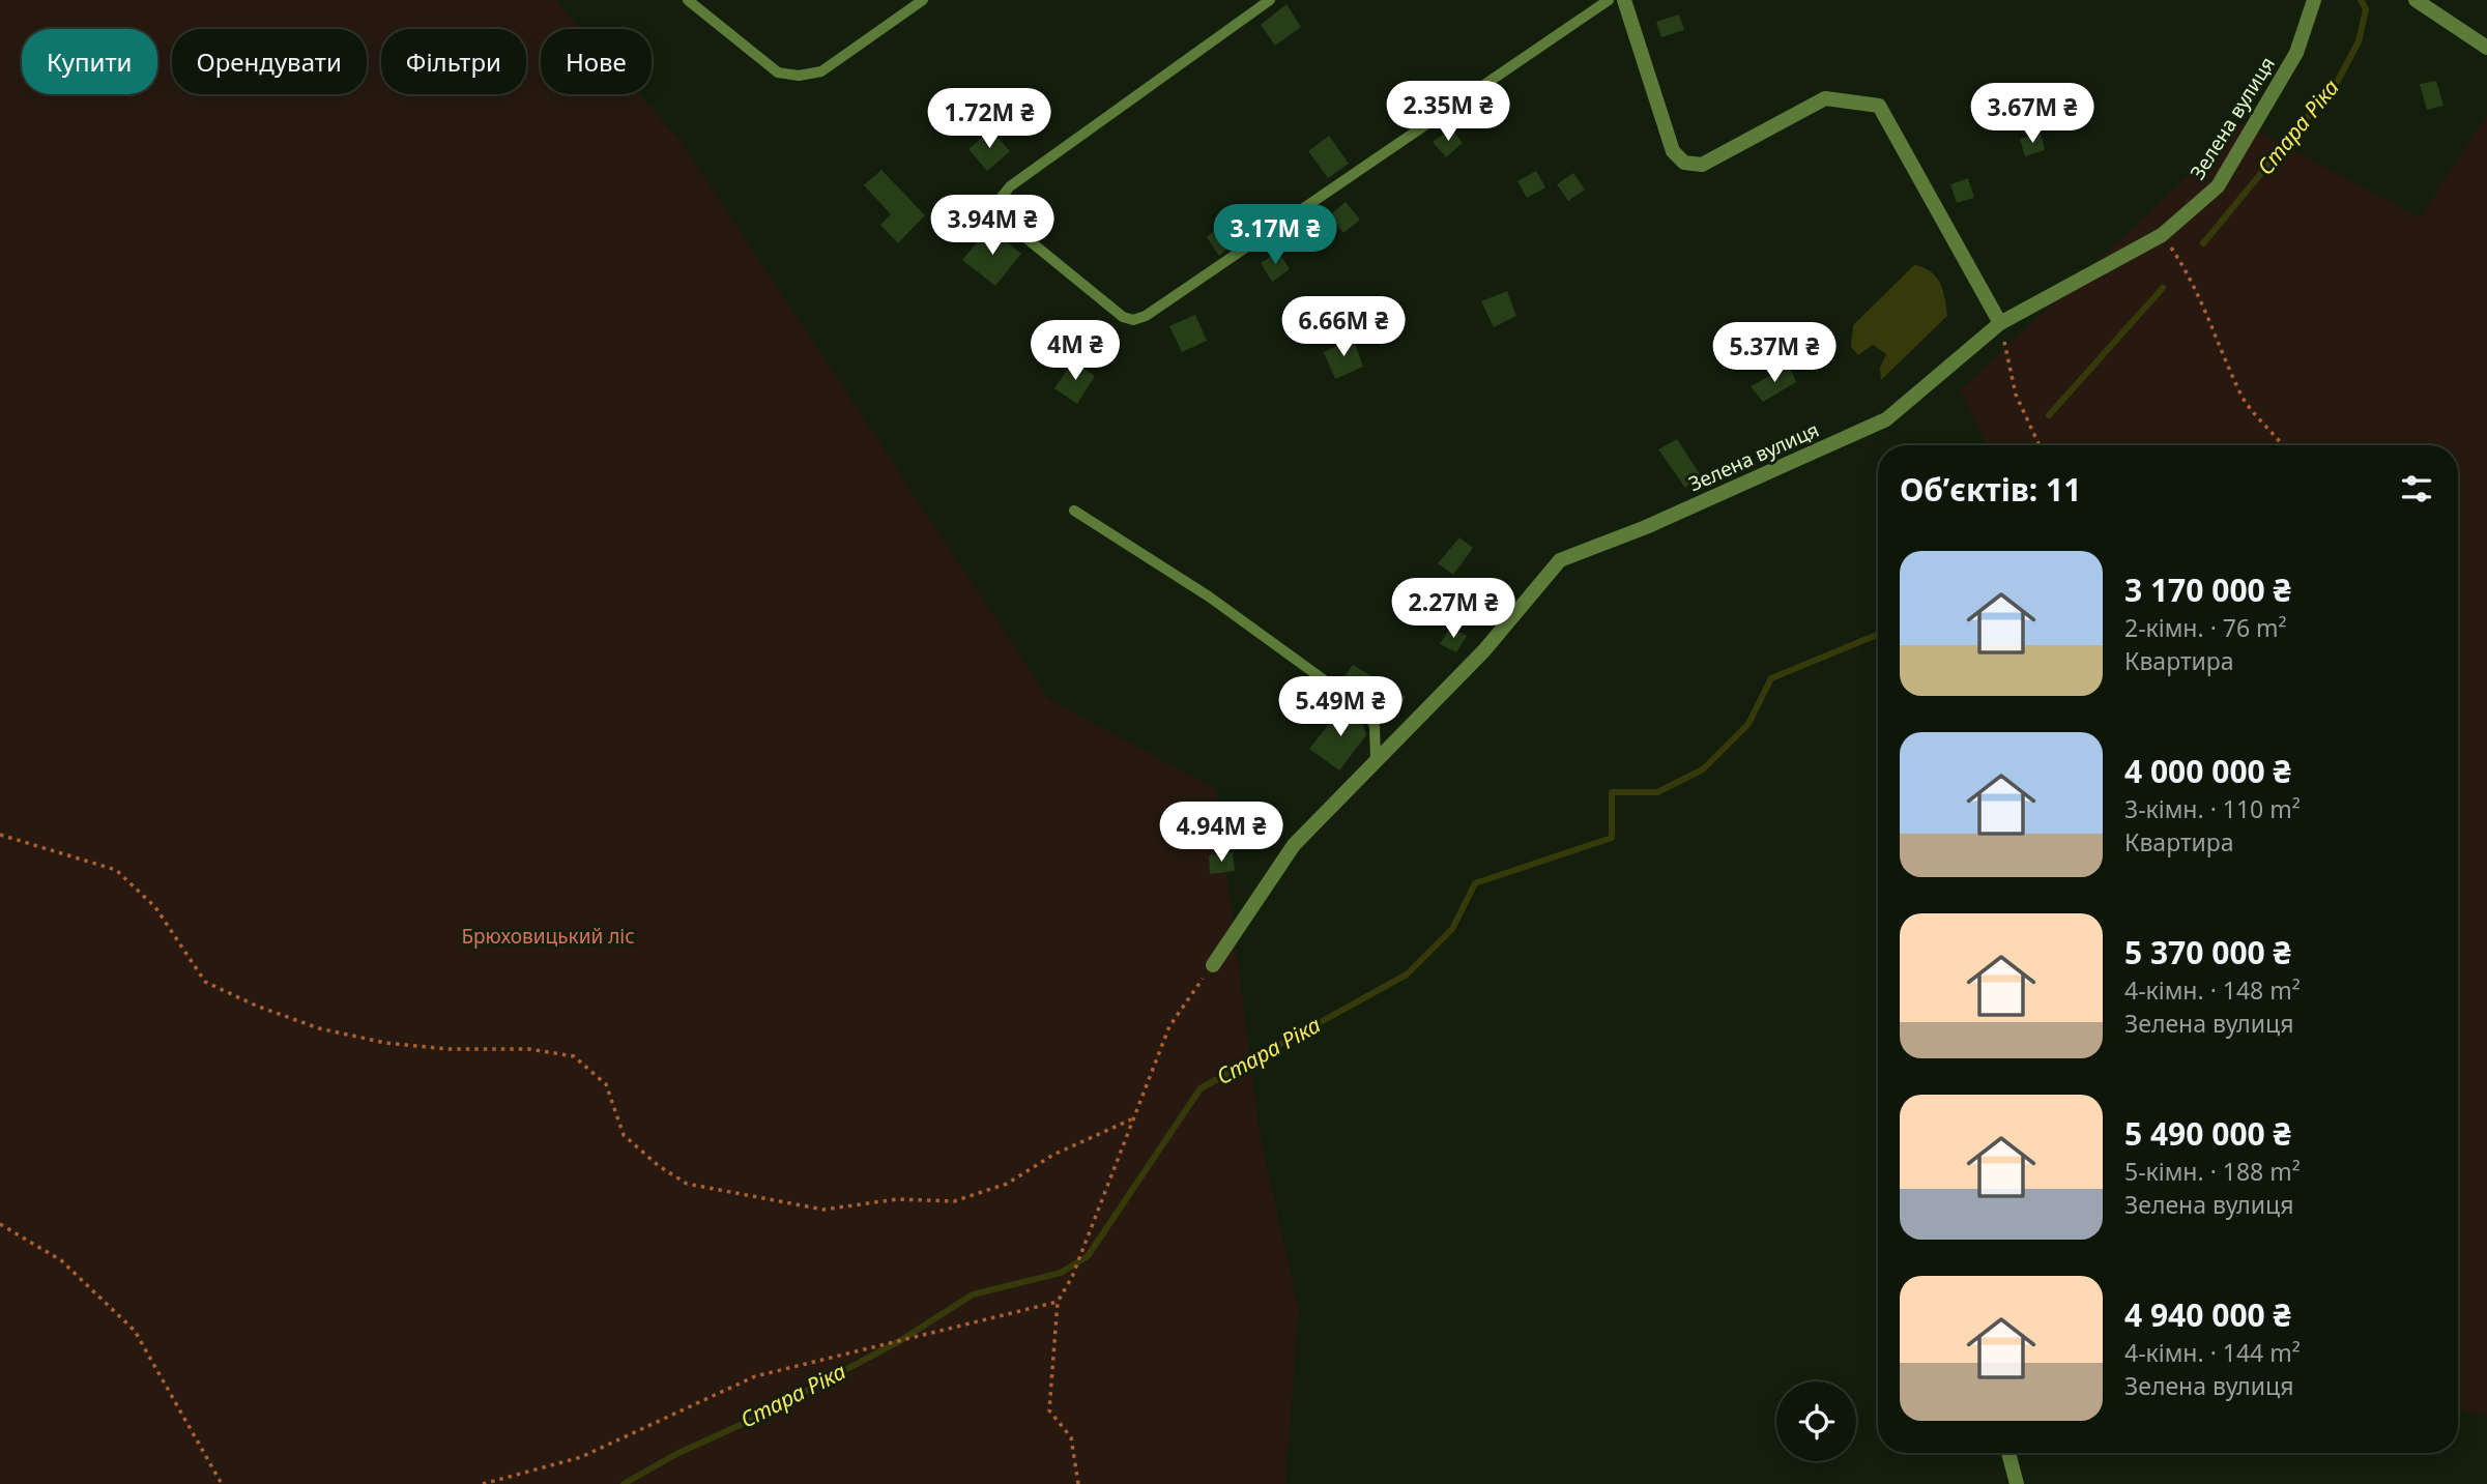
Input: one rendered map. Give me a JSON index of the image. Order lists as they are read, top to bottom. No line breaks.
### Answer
{"streets":{"street":["Зелена вулиця"]},"water":["Стара Ріка"],"parks":["Брюховицький ліс"],"page":{"chip":["Купити","Орендувати","Фільтри","Нове"],"price":["2.35M ₴","3.67M ₴","1.72M ₴","3.94M ₴","3.17M ₴","6.66M ₴","4M ₴","5.37M ₴","2.27M ₴","5.49M ₴","4.94M ₴"],"heading":"Об’єктів: 11","list":[{"name":"3 170 000 ₴","note":"2-кімн. · 76 m² · Квартира"},{"name":"4 000 000 ₴","note":"3-кімн. · 110 m² · Квартира"},{"name":"5 370 000 ₴","note":"4-кімн. · 148 m² · Зелена вулиця"},{"name":"5 490 000 ₴","note":"5-кімн. · 188 m² · Зелена вулиця"},{"name":"4 940 000 ₴","note":"4-кімн. · 144 m² · Зелена вулиця"}]}}
